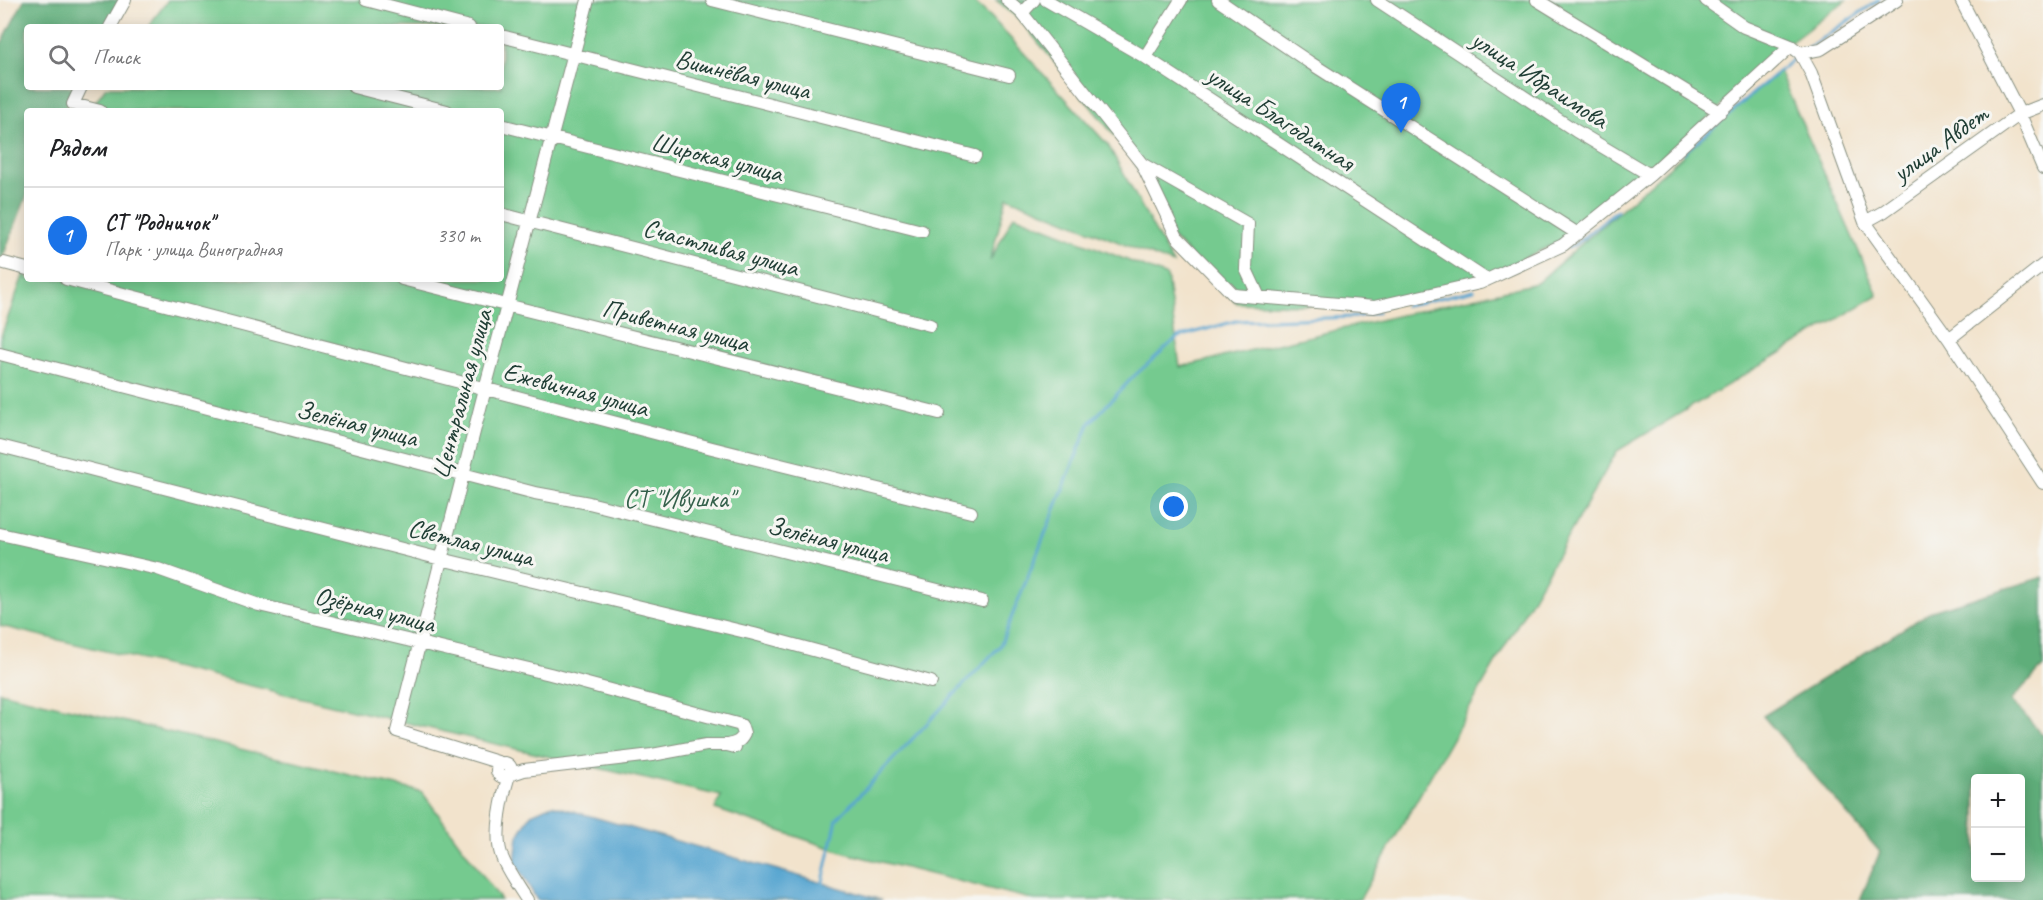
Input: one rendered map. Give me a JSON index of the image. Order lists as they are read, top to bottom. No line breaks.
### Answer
{"streets":{"street":["Вишнёвая улица","улица Ибраимова","улица Благодатная","улица Авдет","Широкая улица","Счастливая улица","Приветная улица","Ежевичная улица","Центральная улица","Зелёная улица","Светлая улица","Озёрная улица"]},"crossings":[["Вишнёвая улица","Центральная улица"],["Широкая улица","Центральная улица"],["Счастливая улица","Центральная улица"],["Приветная улица","Центральная улица"],["Ежевичная улица","Центральная улица"],["Центральная улица","Зелёная улица"],["Центральная улица","Светлая улица"],["Центральная улица","Озёрная улица"]],"parks":["СТ \"Ивушка\""],"page":{"search":"Поиск","pins":"1","heading":"Рядом","list":[{"mark":"1","name":"СТ \"Родничок\"","note":"Парк · улица Виноградная","value":"330 m"}],"map_buttons":["+","−"]}}
